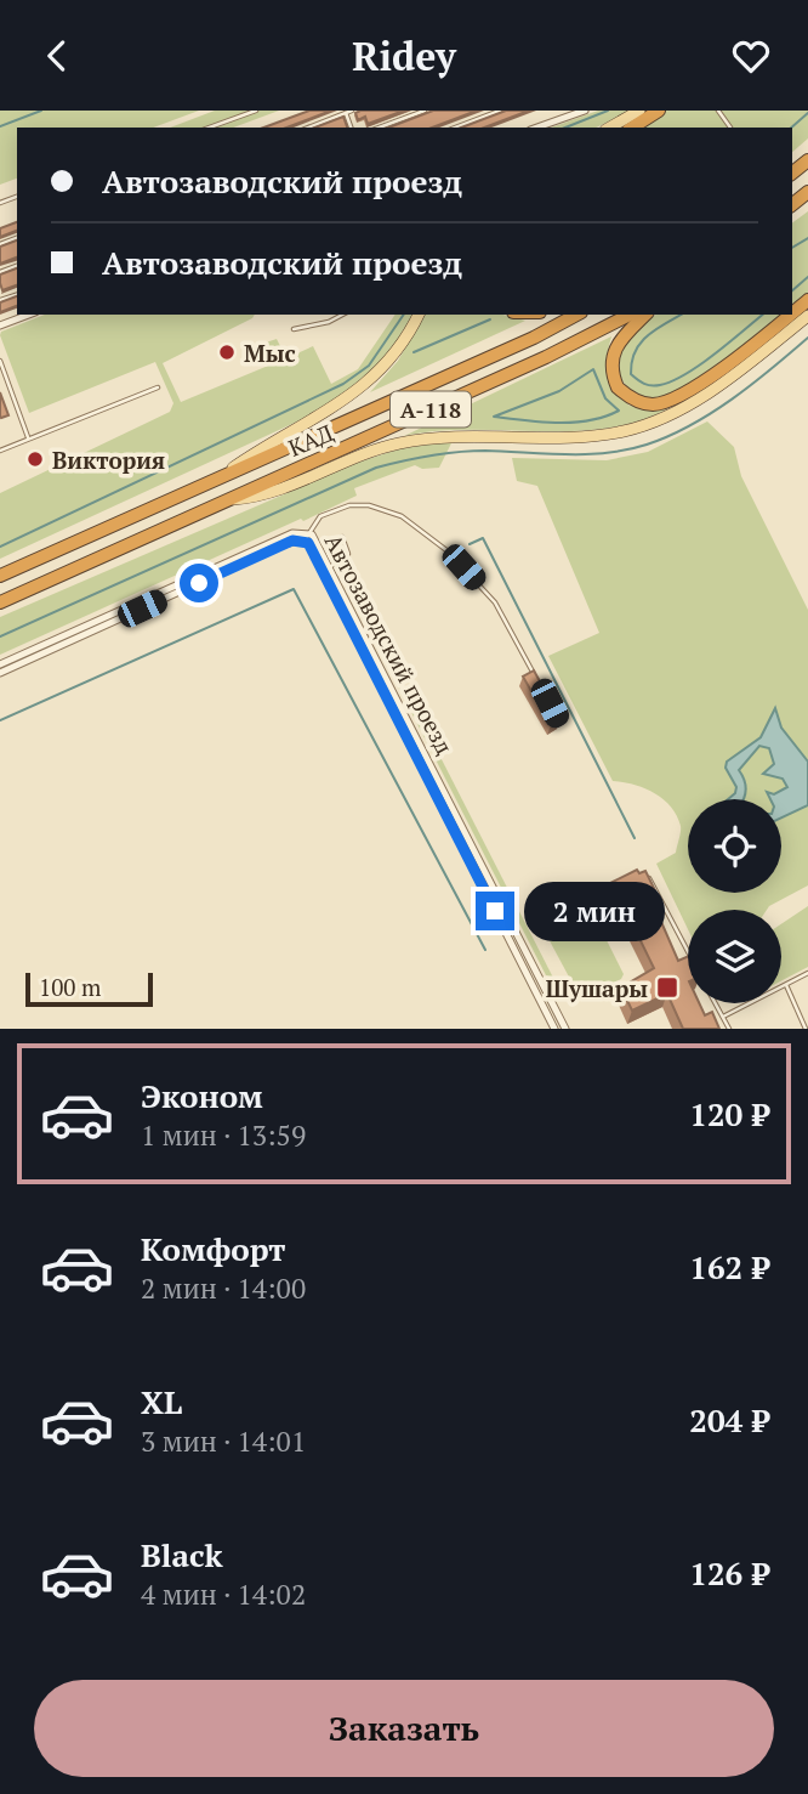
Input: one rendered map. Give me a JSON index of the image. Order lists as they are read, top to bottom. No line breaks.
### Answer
{"streets":{"highway":["А-118","КАД"],"street":["Автозаводский проезд"]},"places":{"other":["Мыс","Виктория"],"transit":["Шушары"]},"scale_bar":"100 m","page":{"header":"Ridey","banner":["Автозаводский проезд","Автозаводский проезд"],"bubble":"2 мин","scale":"100 m","list":[{"name":"Эконом","note":"1 мин · 13:59","value":"120 ₽"},{"name":"Комфорт","note":"2 мин · 14:00","value":"162 ₽"},{"name":"XL","note":"3 мин · 14:01","value":"204 ₽"},{"name":"Black","note":"4 мин · 14:02","value":"126 ₽"}],"buttons":"Заказать"}}
